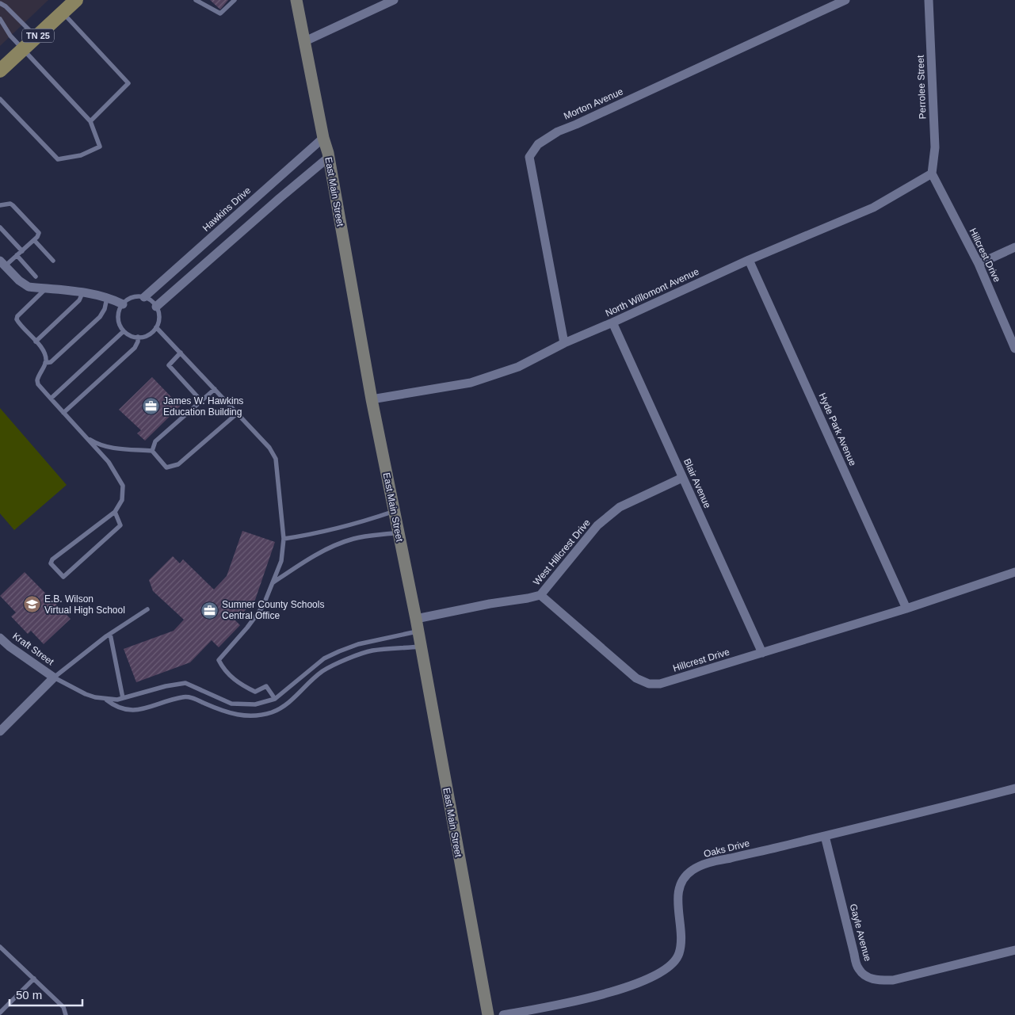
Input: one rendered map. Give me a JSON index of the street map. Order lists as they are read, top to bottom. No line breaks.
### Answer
{"streets":{"main road":["TN 25"],"street":["Perrolee Street","Morton Avenue","East Main Street","Hawkins Drive","Hillcrest Drive","North Willomont Avenue","Hyde Park Avenue","Blair Avenue","West Hillcrest Drive","Kraft Street","Oaks Drive","Gayle Avenue"]},"crossings":[["Perrolee Street","Hillcrest Drive"],["Perrolee Street","North Willomont Avenue"],["Morton Avenue","North Willomont Avenue"],["East Main Street","Hawkins Drive"],["East Main Street","North Willomont Avenue"],["Hillcrest Drive","North Willomont Avenue"],["Hillcrest Drive","Hyde Park Avenue"],["Hillcrest Drive","Blair Avenue"],["Hillcrest Drive","West Hillcrest Drive"],["North Willomont Avenue","Hyde Park Avenue"],["North Willomont Avenue","Blair Avenue"],["Blair Avenue","West Hillcrest Drive"],["Oaks Drive","Gayle Avenue"]],"places":{"office":["James W. Hawkins Education Building","Sumner County Schools Central Office"],"school or university":["E.B. Wilson Virtual High School"]},"scale_bar":"50 m"}
